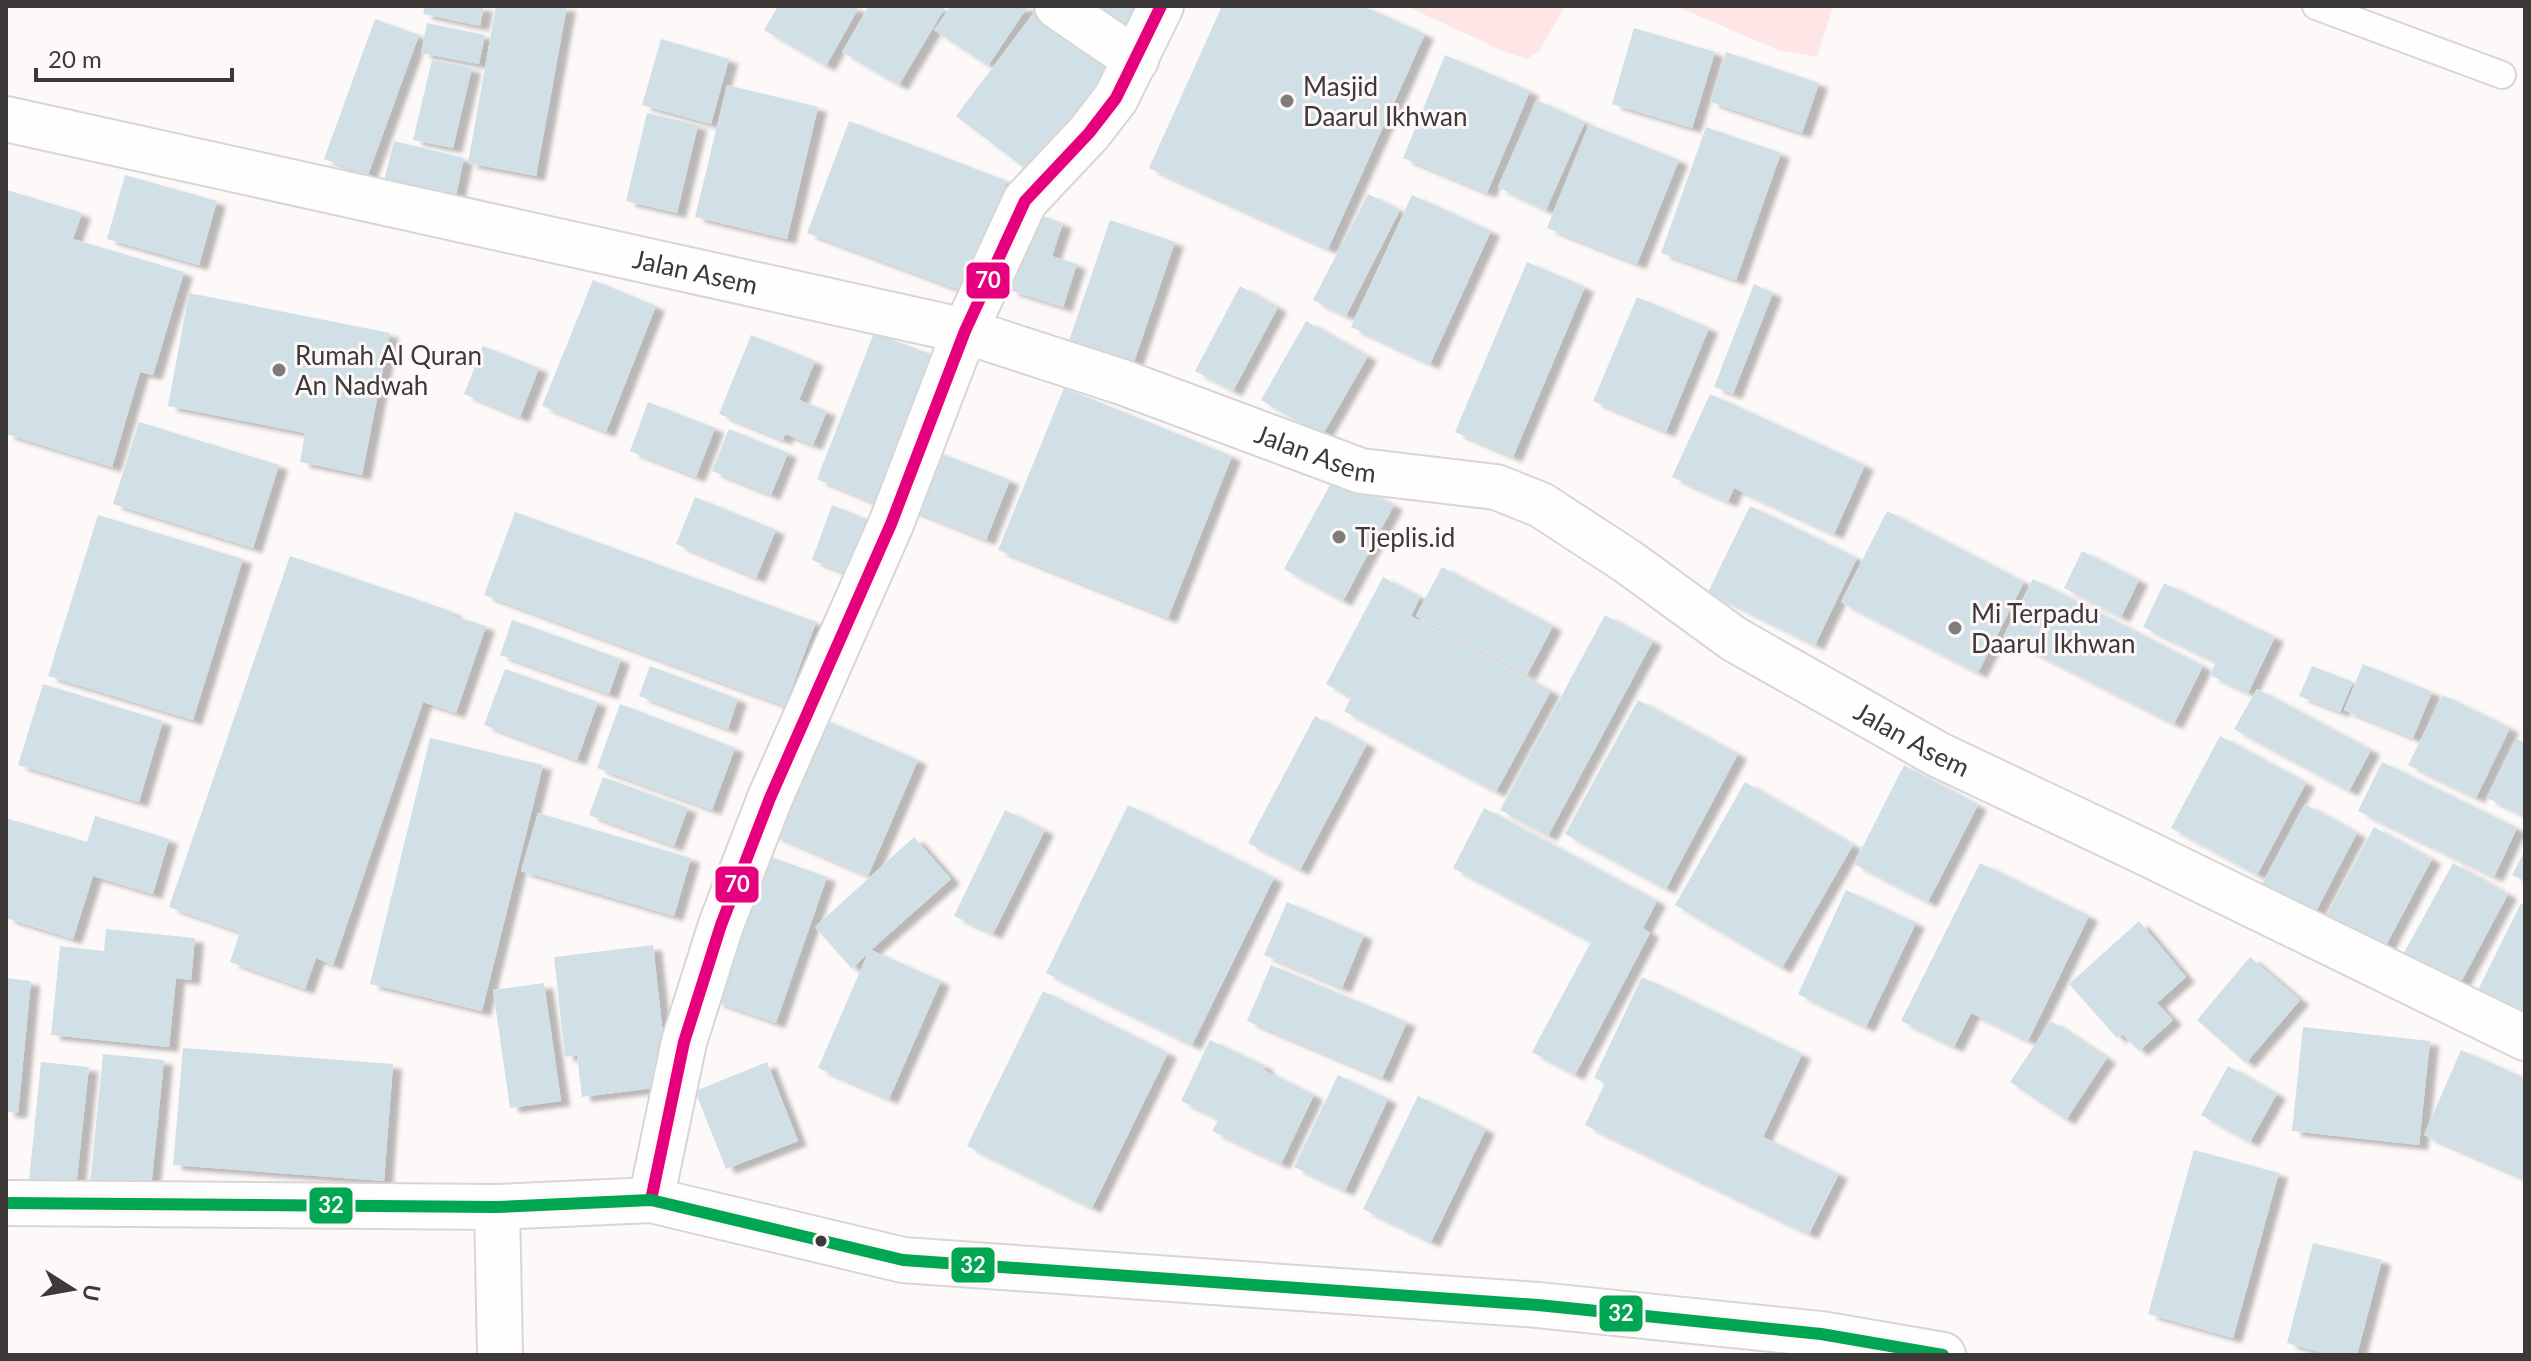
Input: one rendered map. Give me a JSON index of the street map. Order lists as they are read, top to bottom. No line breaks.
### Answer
{"streets":{"street":["Jalan Asem"]},"places":["Masjid Daarul Ikhwan","Rumah Al Quran An Nadwah","Tjeplis.id","Mi Terpadu Daarul Ikhwan"],"lines":["transit line 70","transit line 32"],"scale_bar":"20 m","north":"right"}
